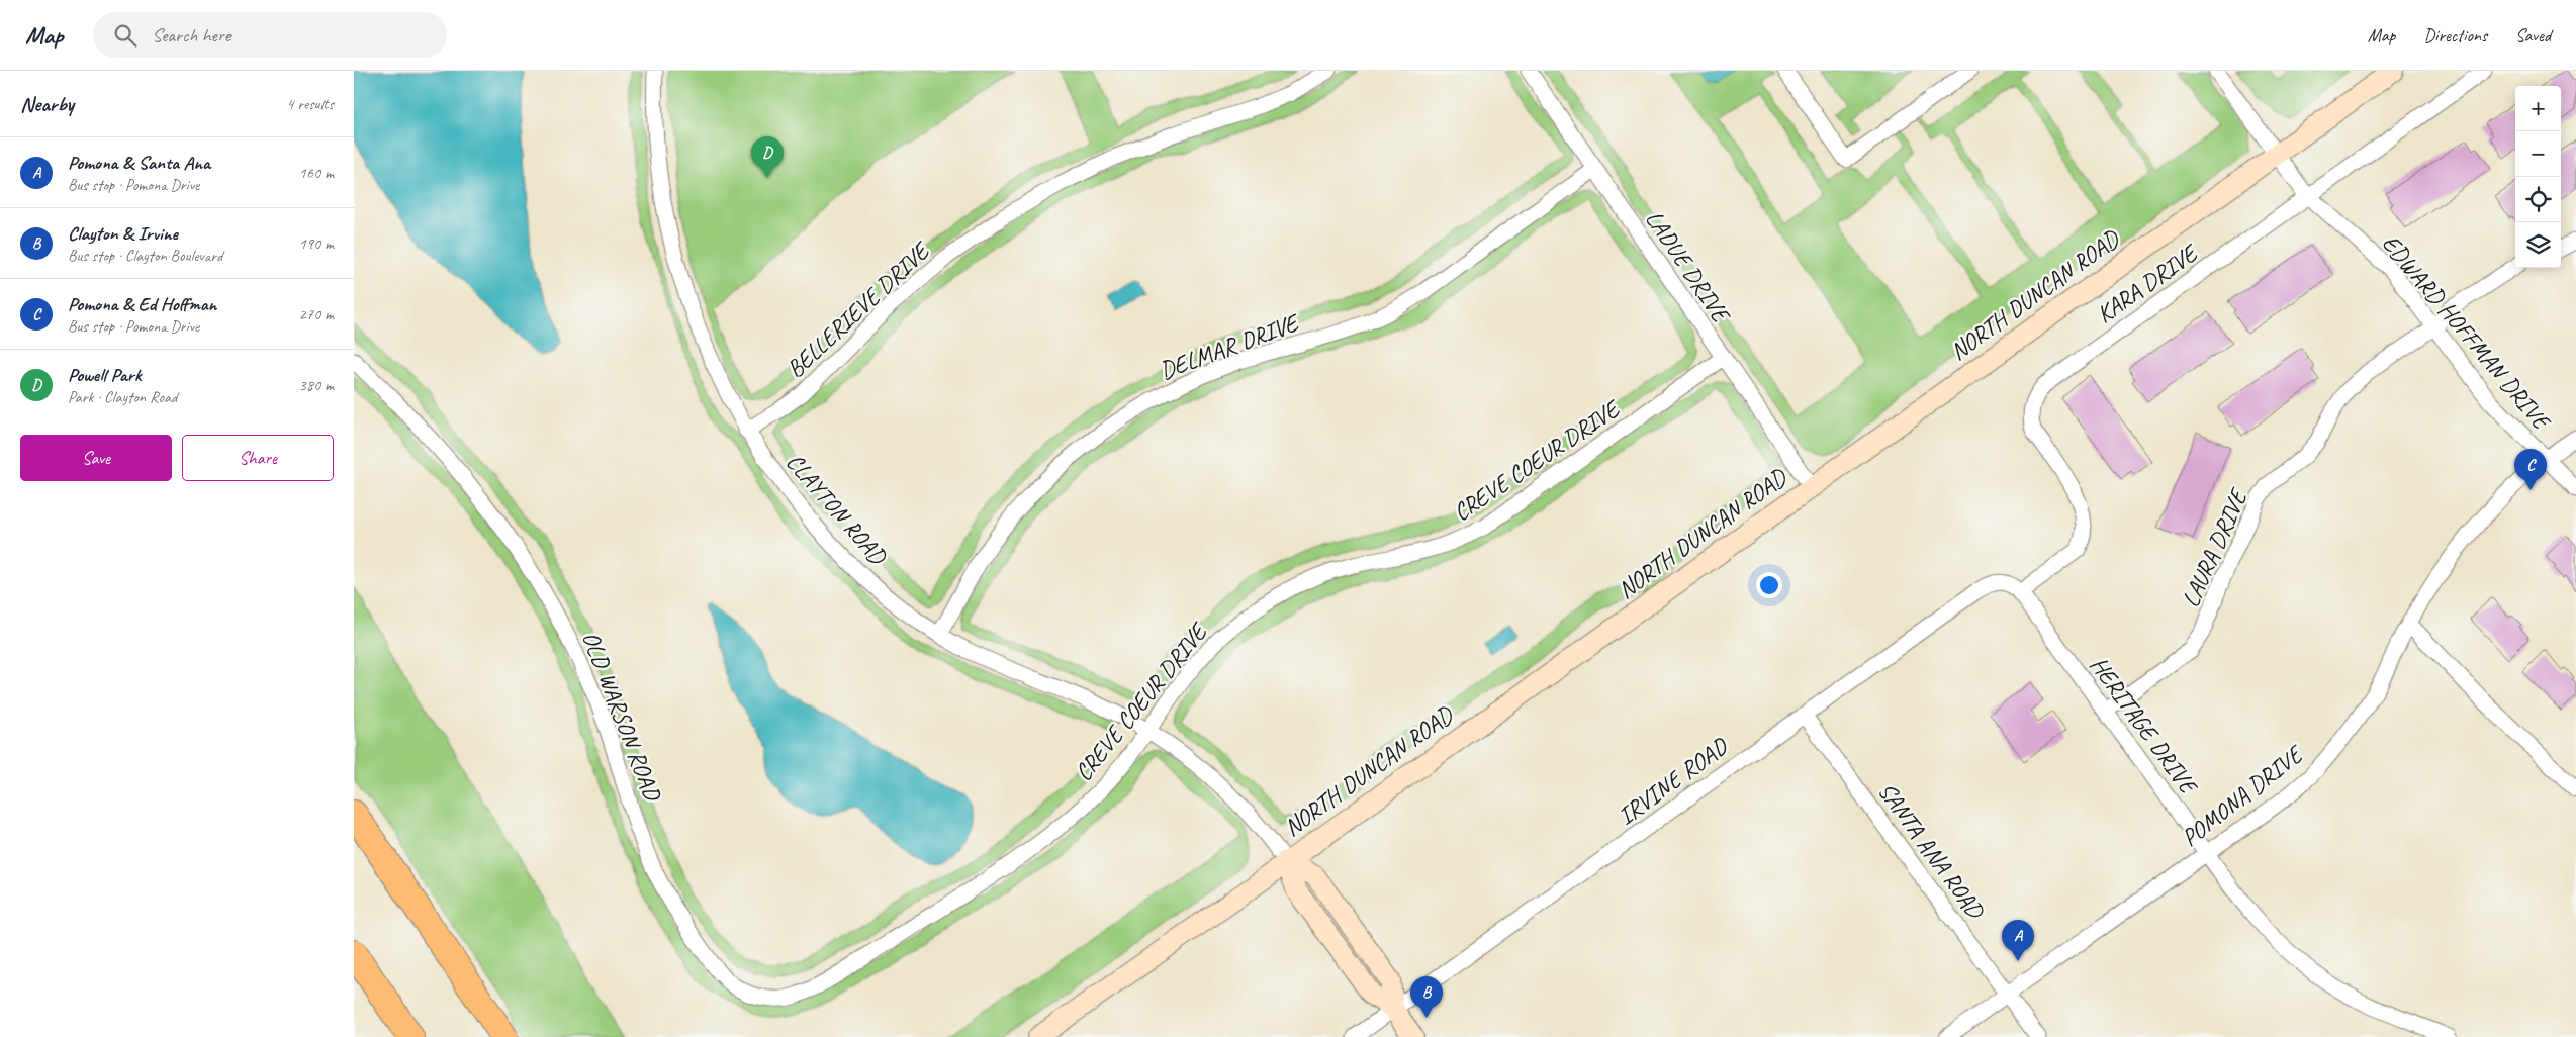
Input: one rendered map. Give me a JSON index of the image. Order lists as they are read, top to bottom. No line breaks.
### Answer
{"streets":{"main road":["NORTH DUNCAN ROAD"],"street":["LADUE DRIVE","KARA DRIVE","BELLERIEVE DRIVE","EDWARD HOFFMAN DRIVE","DELMAR DRIVE","CREVE COEUR DRIVE","CLAYTON ROAD","LAURA DRIVE","OLD WARSON ROAD","HERITAGE DRIVE","IRVINE ROAD","POMONA DRIVE","SANTA ANA ROAD"]},"crossings":[["LADUE DRIVE","NORTH DUNCAN ROAD"],["LADUE DRIVE","DELMAR DRIVE"],["LADUE DRIVE","CREVE COEUR DRIVE"],["KARA DRIVE","EDWARD HOFFMAN DRIVE"],["KARA DRIVE","HERITAGE DRIVE"],["KARA DRIVE","IRVINE ROAD"],["NORTH DUNCAN ROAD","EDWARD HOFFMAN DRIVE"],["NORTH DUNCAN ROAD","CLAYTON ROAD"],["BELLERIEVE DRIVE","CLAYTON ROAD"],["EDWARD HOFFMAN DRIVE","LAURA DRIVE"],["EDWARD HOFFMAN DRIVE","POMONA DRIVE"],["DELMAR DRIVE","CLAYTON ROAD"],["CREVE COEUR DRIVE","CLAYTON ROAD"],["CREVE COEUR DRIVE","OLD WARSON ROAD"],["LAURA DRIVE","HERITAGE DRIVE"],["HERITAGE DRIVE","IRVINE ROAD"],["HERITAGE DRIVE","POMONA DRIVE"],["IRVINE ROAD","SANTA ANA ROAD"],["POMONA DRIVE","SANTA ANA ROAD"]],"page":{"header":"Map","search":"Search here","nav":["Map","Directions","Saved"],"heading":["Nearby","4 results"],"map_buttons":["+","−"],"list":[{"mark":"A","name":"Pomona & Santa Ana","note":"Bus stop · Pomona Drive","value":"160 m"},{"mark":"B","name":"Clayton & Irvine","note":"Bus stop · Clayton Boulevard","value":"190 m"},{"mark":"C","name":"Pomona & Ed Hoffman","note":"Bus stop · Pomona Drive","value":"270 m"},{"mark":"D","name":"Powell Park","note":"Park · Clayton Road","value":"380 m"}],"pins":["D","C","A","B"],"buttons":["Save","Share"]}}
